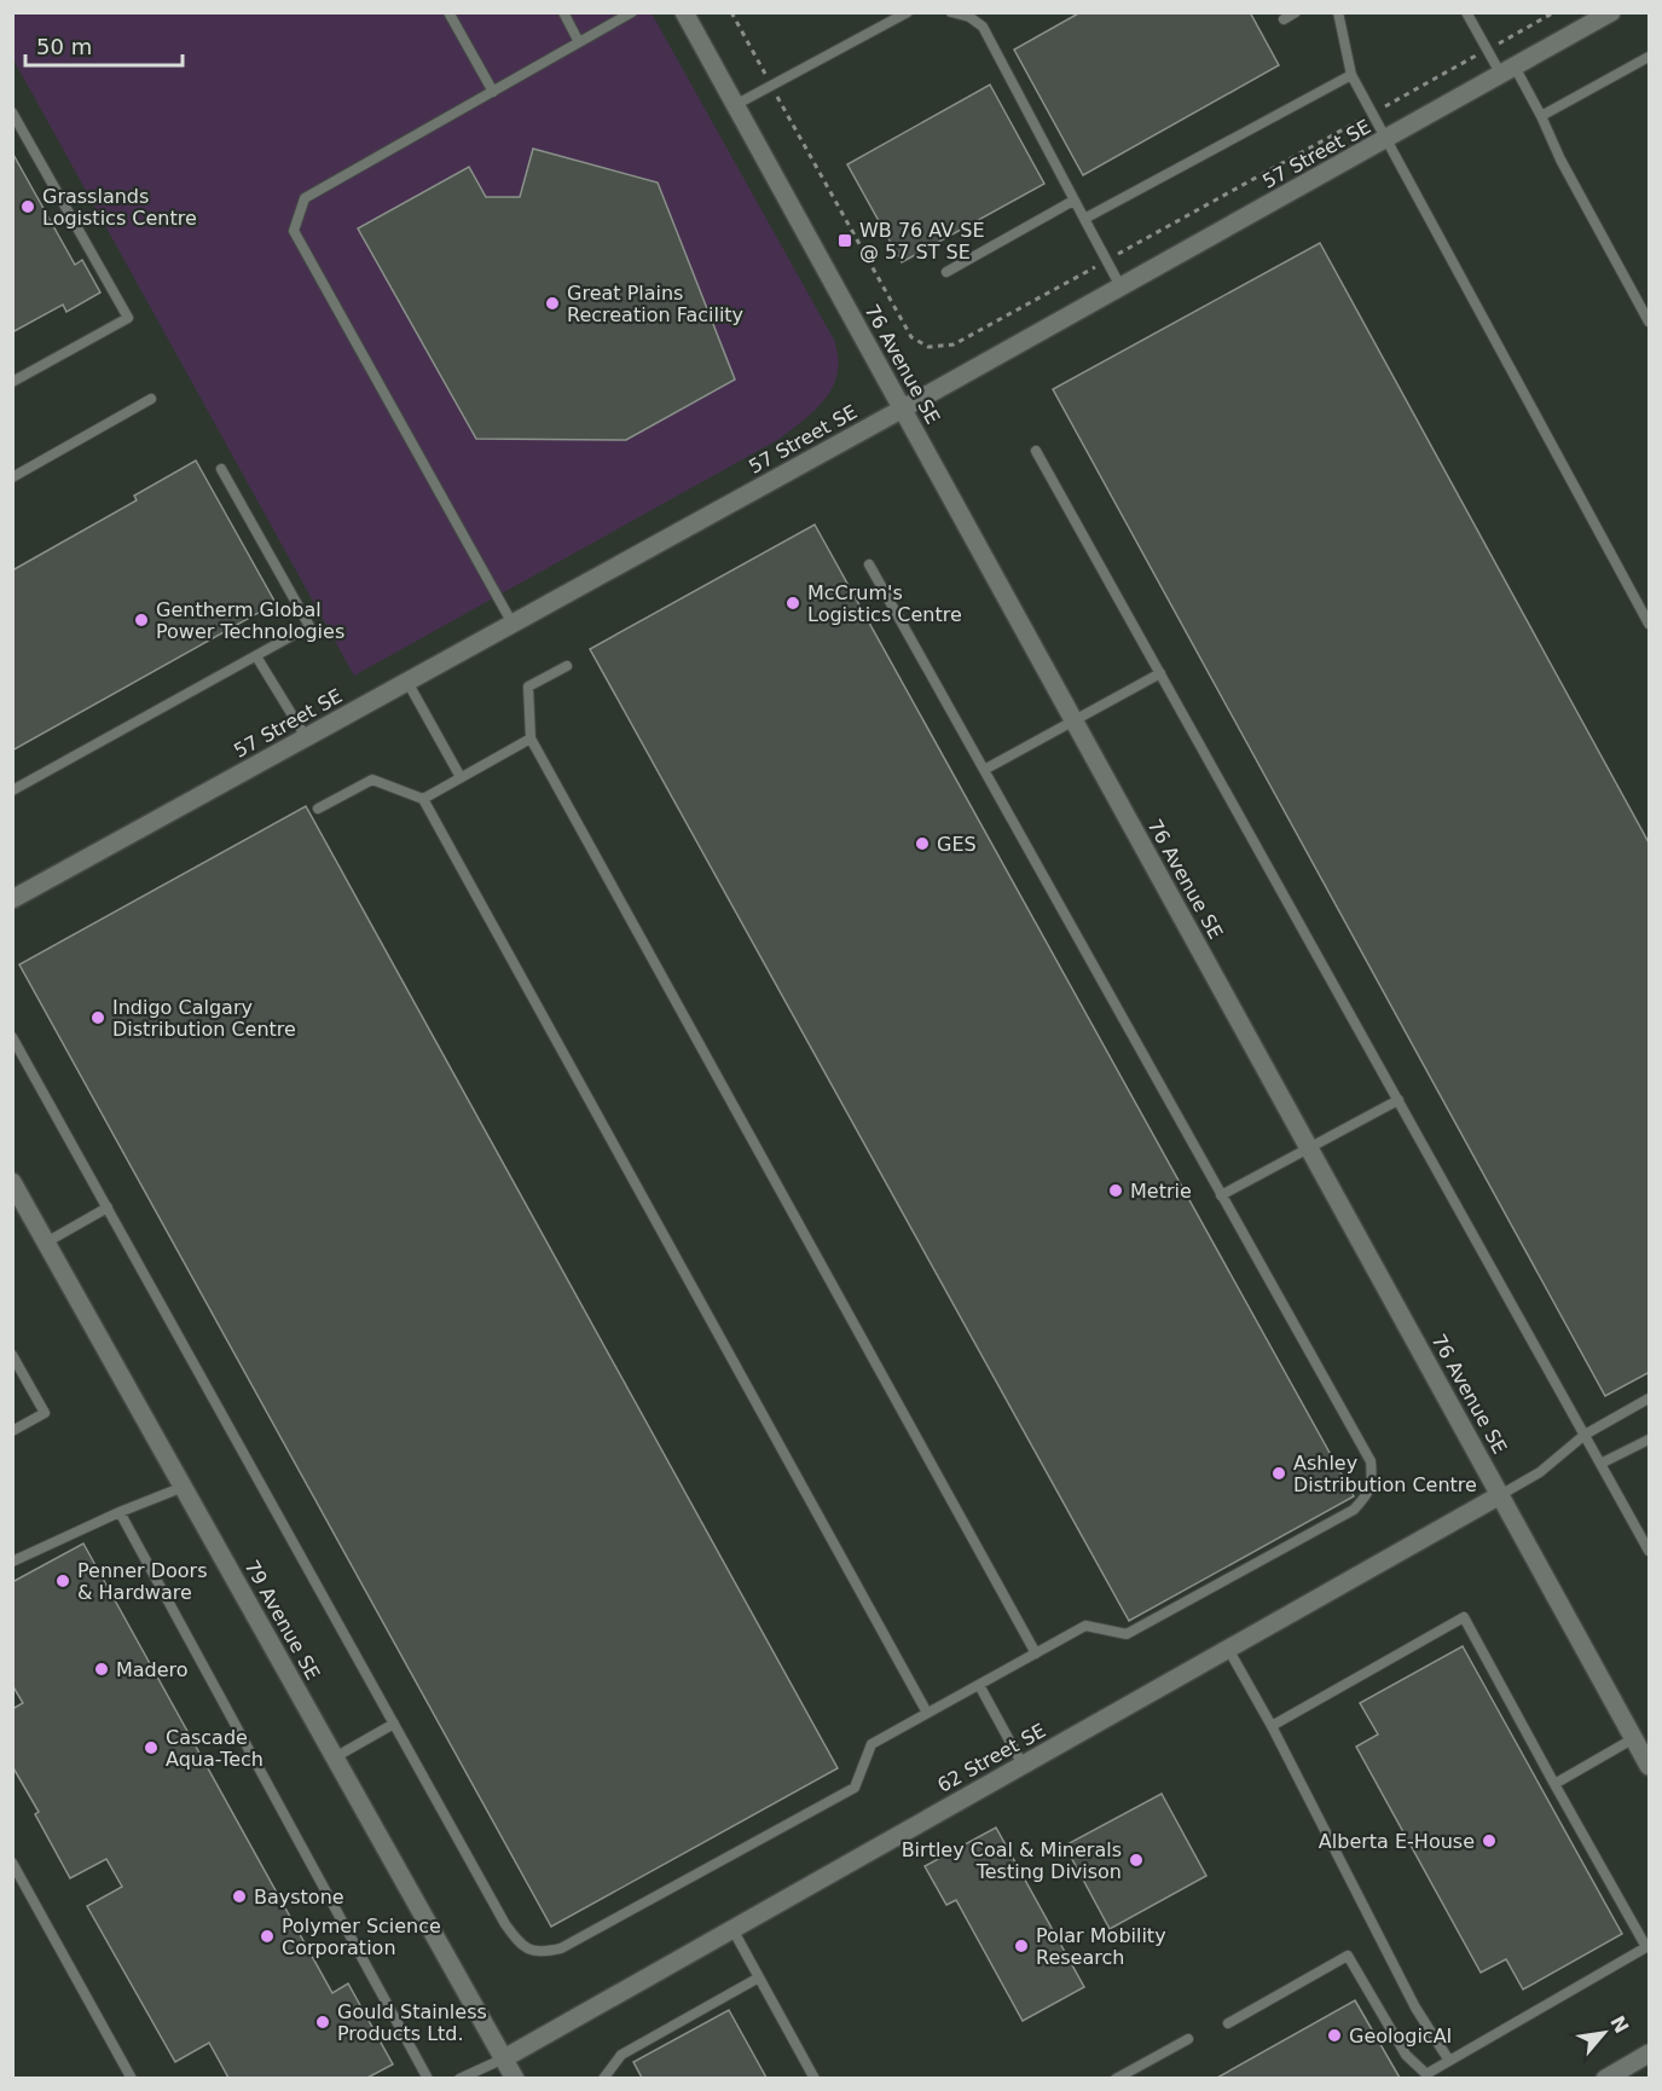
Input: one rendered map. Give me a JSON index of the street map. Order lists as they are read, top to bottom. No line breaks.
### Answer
{"streets":{"street":["57 Street SE","76 Avenue SE","79 Avenue SE","62 Street SE"]},"crossings":[["57 Street SE","76 Avenue SE"],["76 Avenue SE","62 Street SE"],["79 Avenue SE","62 Street SE"]],"places":{"other":["Grasslands Logistics Centre","Great Plains Recreation Facility","McCrum's Logistics Centre","Gentherm Global Power Technologies","GES","Indigo Calgary Distribution Centre","Metrie","Ashley Distribution Centre","Penner Doors & Hardware","Madero","Cascade Aqua-Tech","Alberta E-House","Birtley Coal & Minerals Testing Divison","Baystone","Polymer Science Corporation","Polar Mobility Research","Gould Stainless Products Ltd.","GeologicAI"],"transit":["WB 76 AV SE @ 57 ST SE"]},"scale_bar":"50 m","north":"top right"}
